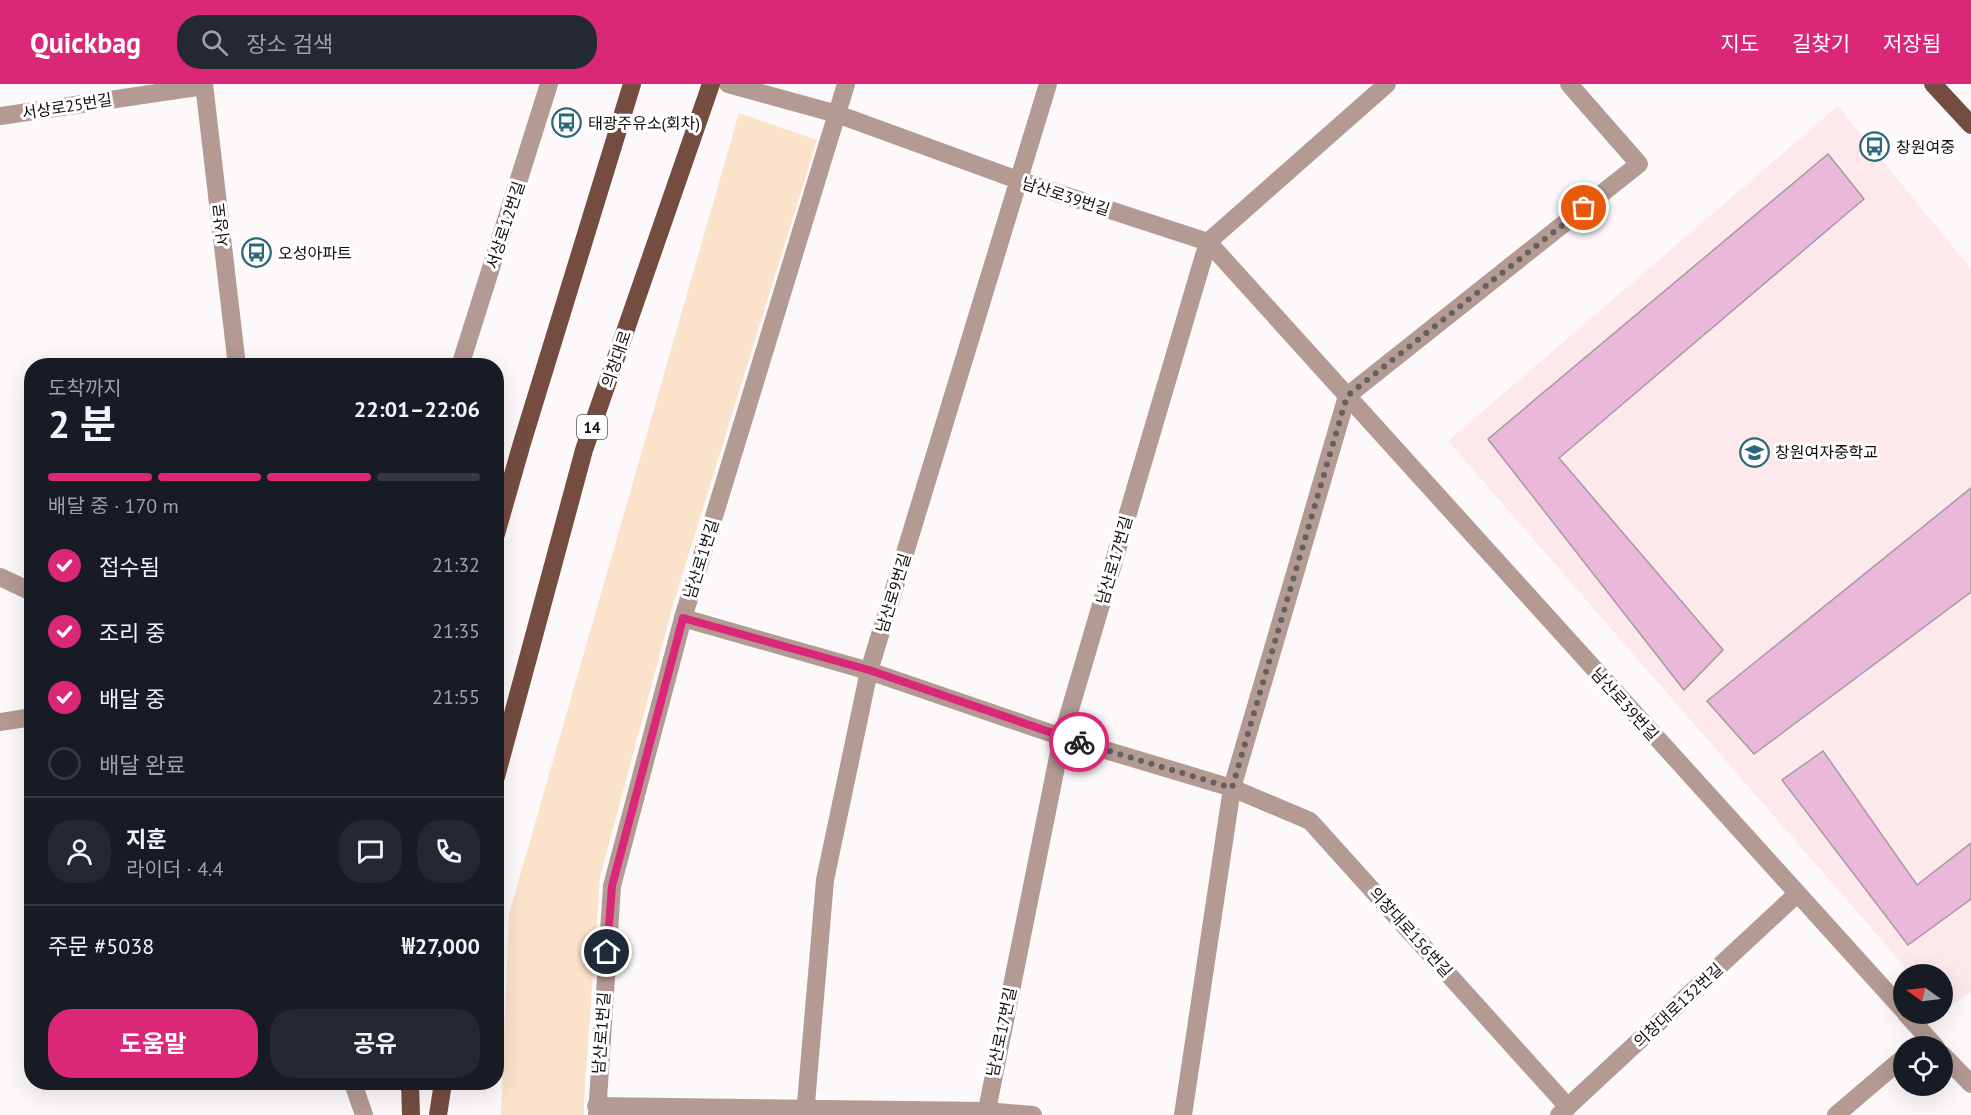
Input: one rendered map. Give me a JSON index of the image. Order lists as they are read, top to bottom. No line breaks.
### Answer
{"streets":{"main road":["의창대로","14"],"street":["서상로25번길","남산로39번길","서상로","서상로12번길","남산로1번길","남산로17번길","남산로9번길","의창대로156번길","의창대로132번길"]},"crossings":[["서상로25번길","서상로"],["남산로39번길","남산로1번길"],["남산로39번길","남산로17번길"],["남산로39번길","남산로9번길"],["남산로39번길","의창대로132번길"],["남산로1번길","의창대로156번길"],["남산로17번길","의창대로156번길"],["남산로9번길","의창대로156번길"],["의창대로156번길","의창대로132번길"]],"places":{"bus stop":["태광주유소(회차)","창원여중","오성아파트"],"school or university":["창원여자중학교"]},"north":"left","page":{"header":"Quickbag","search":"장소 검색","nav":["지도","길찾기","저장됨"],"heading":["2 분","도착까지","22:01–22:06"],"panel":["지훈","라이더 · 4.4","주문 #5038","₩27,000"],"bar":"배달 중 · 170 m","list":[["접수됨","21:32"],["조리 중","21:35"],["배달 중","21:55"],"배달 완료"],"buttons":["도움말","공유"]}}
